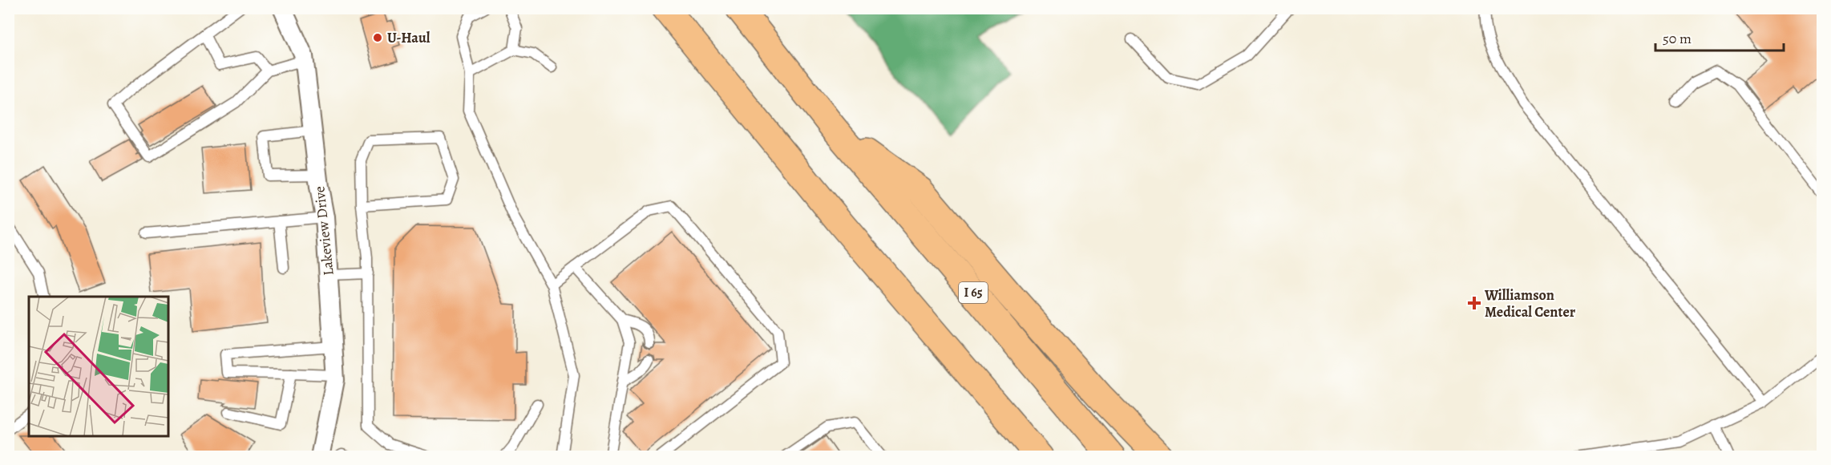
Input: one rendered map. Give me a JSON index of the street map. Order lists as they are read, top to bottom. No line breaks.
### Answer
{"streets":{"highway":["I 65"],"street":["Lakeview Drive"]},"places":{"other":["U-Haul"],"health":["Williamson Medical Center"]},"scale_bar":"50 m"}
